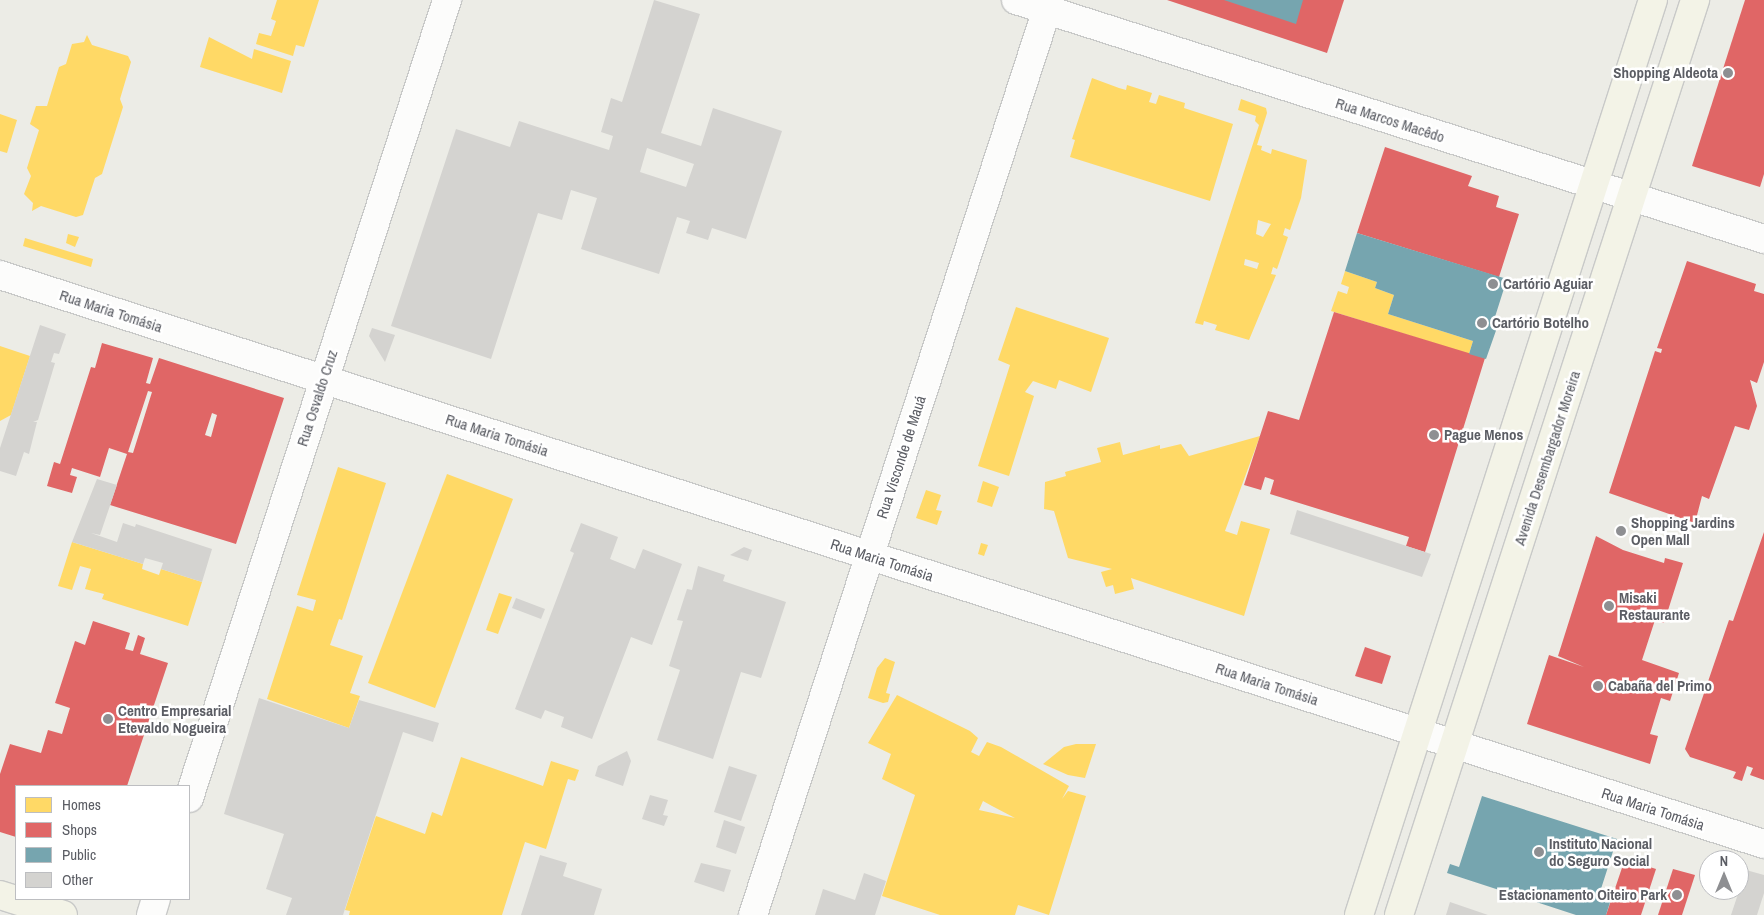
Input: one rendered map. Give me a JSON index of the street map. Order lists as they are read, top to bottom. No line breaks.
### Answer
{"streets":{"main road":["Avenida Desembargador Moreira"],"street":["Rua Marcos Macêdo","Rua Maria Tomásia","Rua Osvaldo Cruz","Rua Visconde de Mauá"]},"crossings":[["Rua Marcos Macêdo","Rua Visconde de Mauá"],["Rua Marcos Macêdo","Avenida Desembargador Moreira"],["Rua Maria Tomásia","Rua Osvaldo Cruz"],["Rua Maria Tomásia","Rua Visconde de Mauá"],["Rua Maria Tomásia","Avenida Desembargador Moreira"]],"places":["Shopping Aldeota","Cartório Aguiar","Cartório Botelho","Pague Menos","Shopping Jardins Open Mall","Misaki Restaurante","Cabaña del Primo","Centro Empresarial Etevaldo Nogueira","Instituto Nacional do Seguro Social","Estacionamento Oiteiro Park"],"legend":["Homes","Shops","Public","Other"],"north":"top"}
